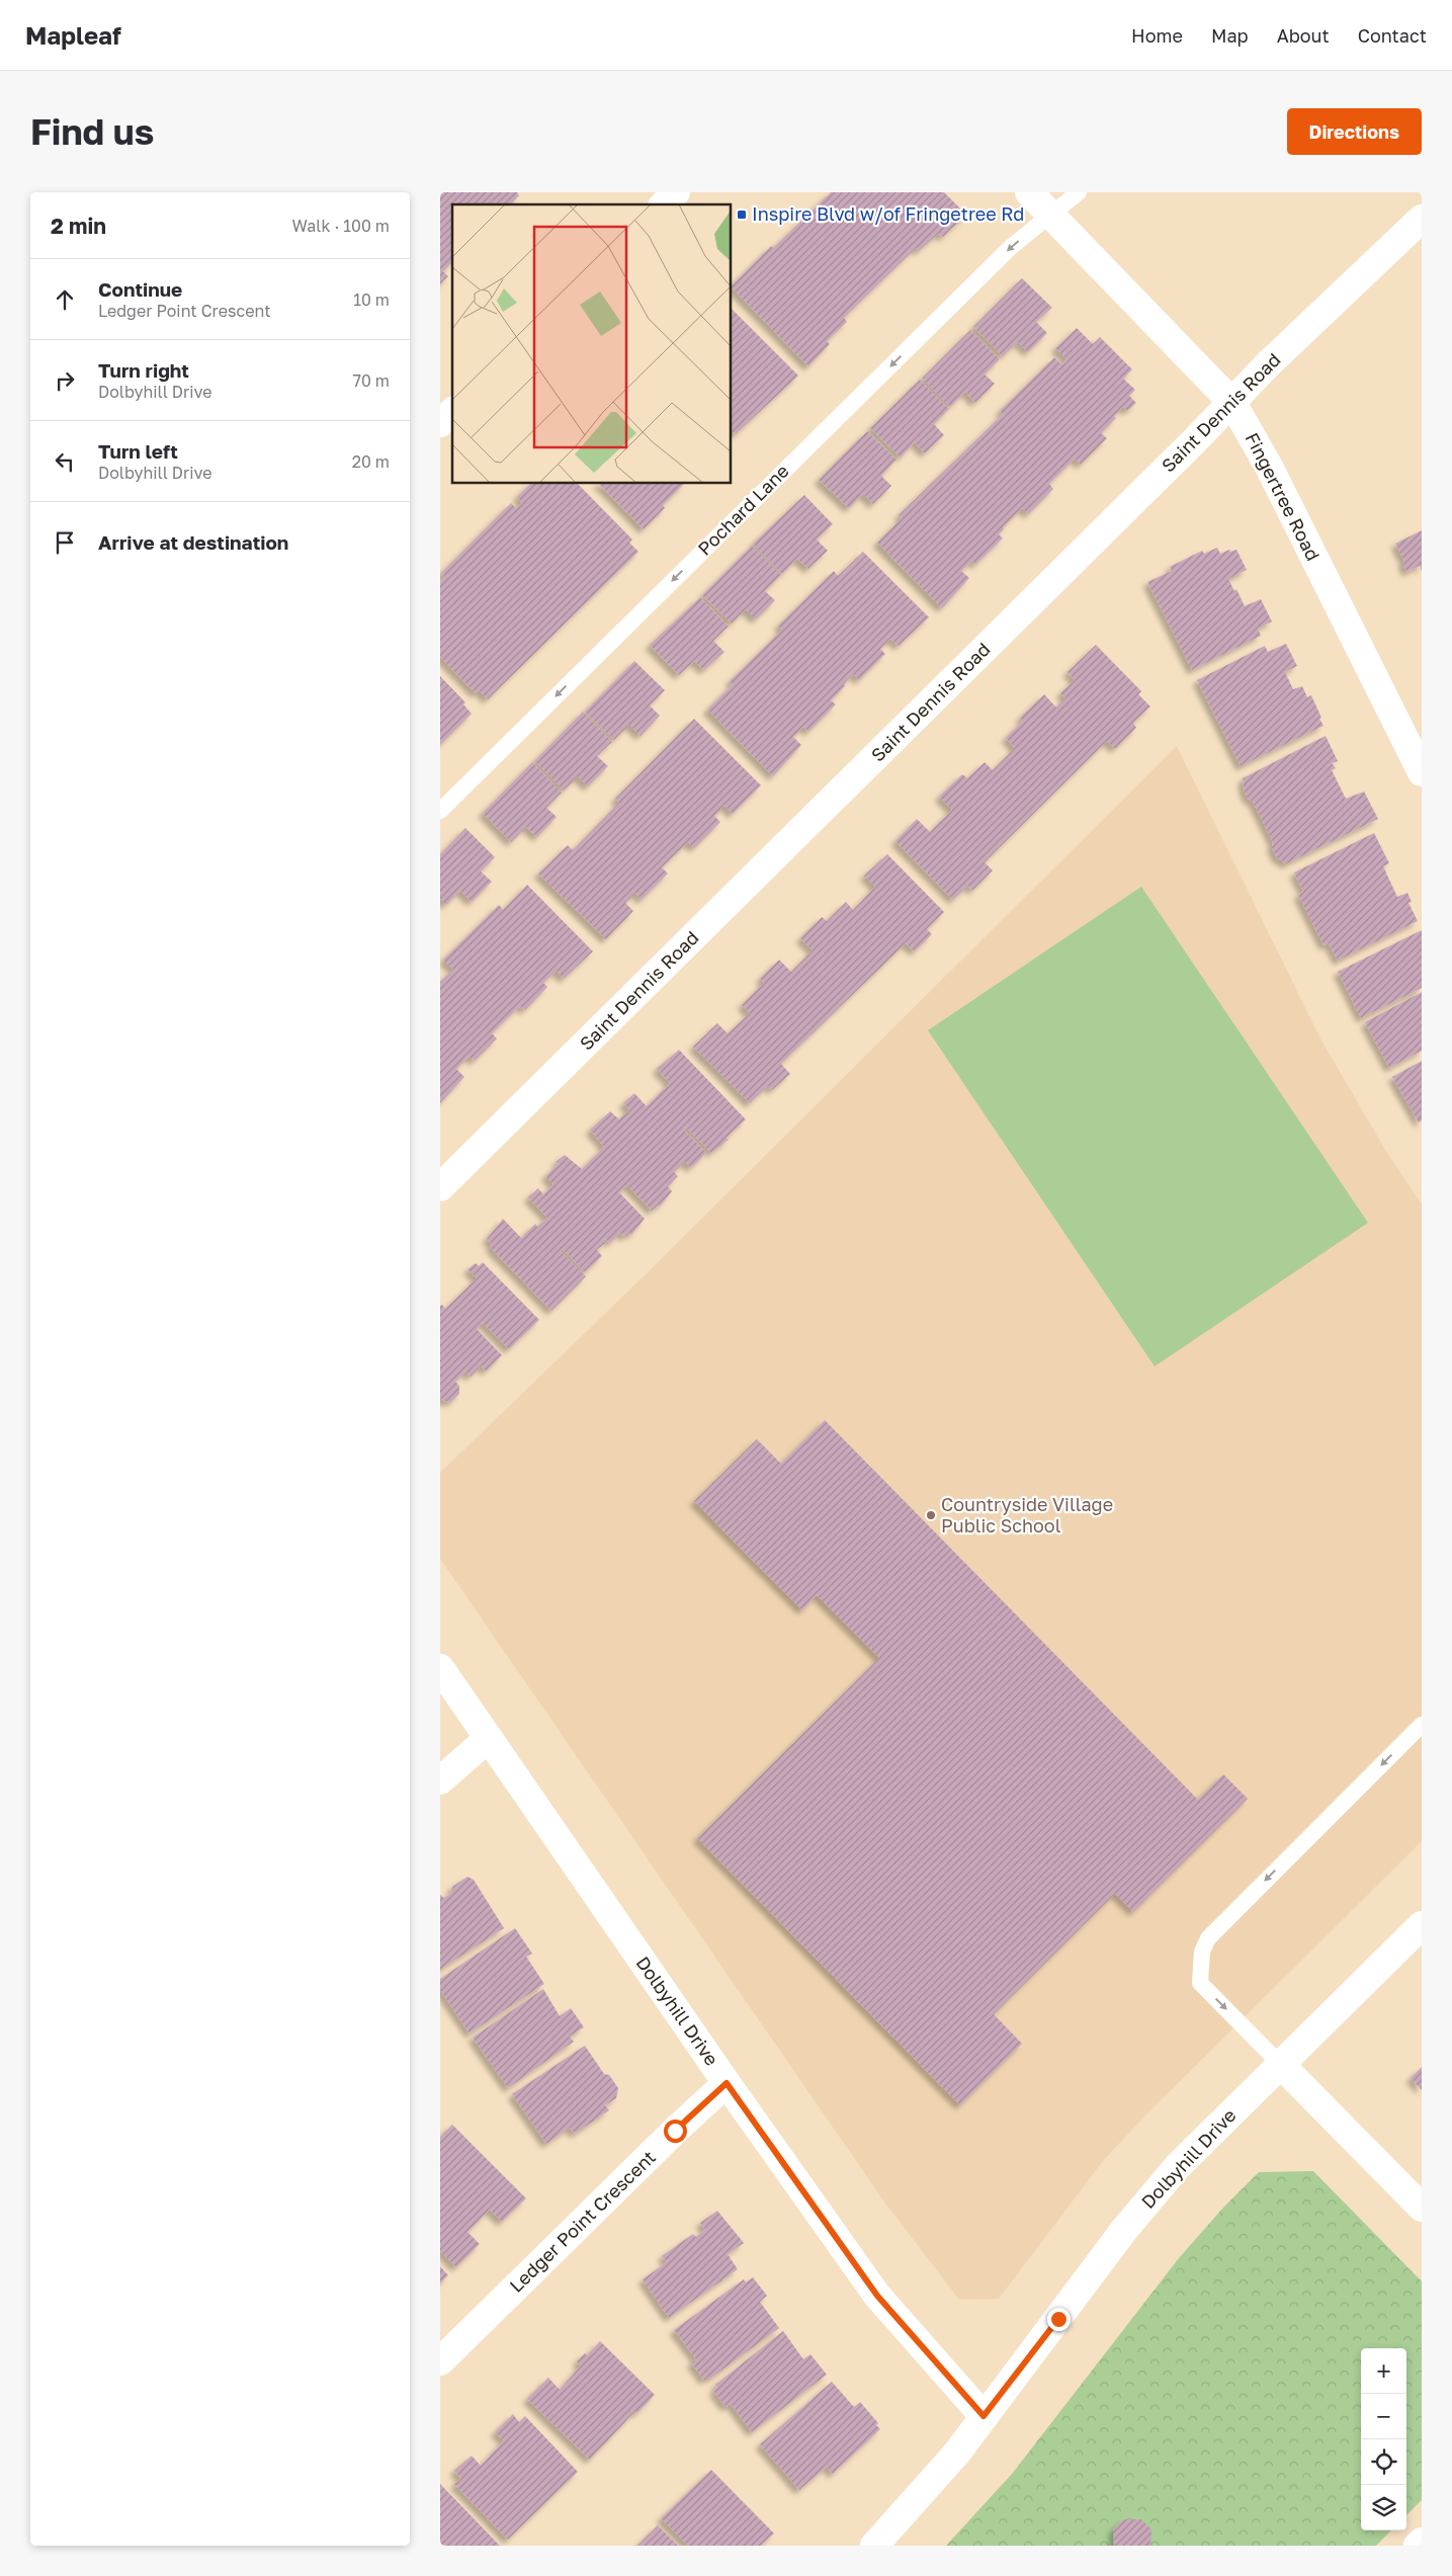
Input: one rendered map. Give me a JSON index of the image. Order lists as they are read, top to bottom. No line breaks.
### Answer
{"streets":{"street":["Saint Dennis Road","Fingertree Road","Dolbyhill Drive","Ledger Point Crescent"],"lane":["Pochard Lane"]},"crossings":[["Saint Dennis Road","Fingertree Road"],["Fingertree Road","Pochard Lane"],["Dolbyhill Drive","Ledger Point Crescent"]],"one_way":["Pochard Lane"],"places":{"transit":["Inspire Blvd w/of Fringetree Rd"],"other":["Countryside Village Public School"]},"page":{"header":"Mapleaf","nav":["Home","Map","About","Contact"],"buttons":"Directions","title":"Find us","heading":["2 min","Walk · 100 m"],"list":[["Continue","Ledger Point Crescent","10 m"],["Turn right","Dolbyhill Drive","70 m"],["Turn left","Dolbyhill Drive","20 m"],"Arrive at destination"],"map_buttons":["+","−"]}}
